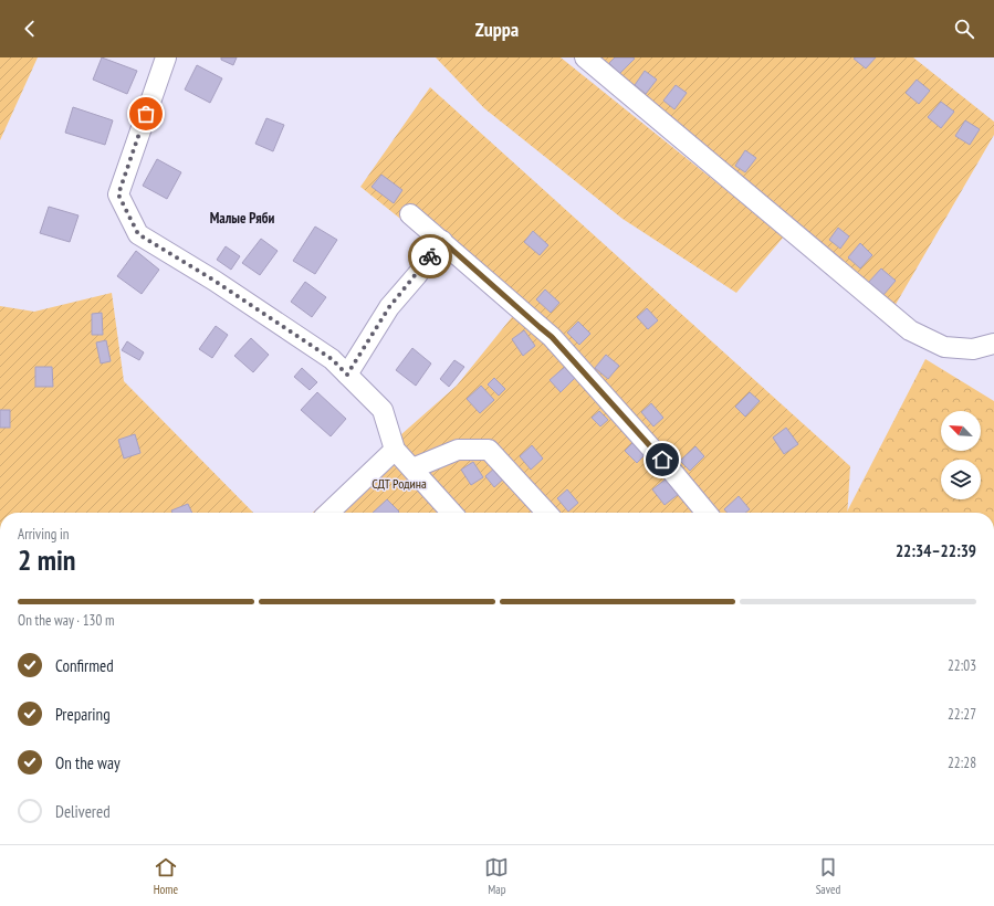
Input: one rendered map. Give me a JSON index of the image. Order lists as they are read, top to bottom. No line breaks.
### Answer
{"districts":["Малые Ряби"],"parks":["СДТ Родина"],"north":"top left","page":{"header":"Zuppa","heading":["2 min","Arriving in","22:34–22:39"],"bar":"On the way · 130 m","list":[["Confirmed","22:03"],["Preparing","22:27"],["On the way","22:28"],"Delivered"],"tabs":["Home","Map","Saved"]}}
